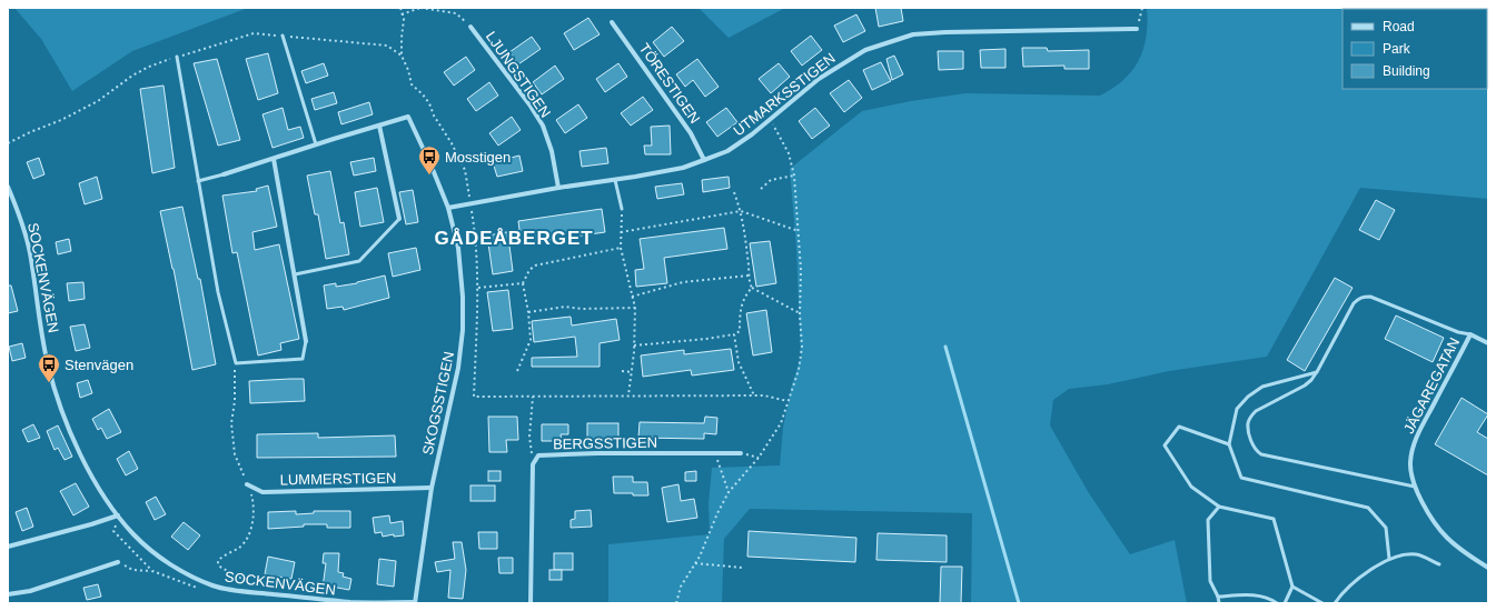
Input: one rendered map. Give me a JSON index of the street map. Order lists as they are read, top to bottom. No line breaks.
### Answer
{"streets":{"street":["LJUNGSTIGEN","TÖRESTIGEN","UTMARKSSTIGEN","SOCKENVÄGEN","JÄGAREGATAN","SKOGSSTIGEN","BERGSSTIGEN","LUMMERSTIGEN"]},"crossings":[["LJUNGSTIGEN","UTMARKSSTIGEN"],["TÖRESTIGEN","UTMARKSSTIGEN"],["UTMARKSSTIGEN","SKOGSSTIGEN"],["SOCKENVÄGEN","SKOGSSTIGEN"],["SKOGSSTIGEN","LUMMERSTIGEN"]],"districts":["GÅDEÅBERGET"],"places":{"bus stop":["Mosstigen","Stenvägen"]},"legend":["Road","Park","Building"]}
